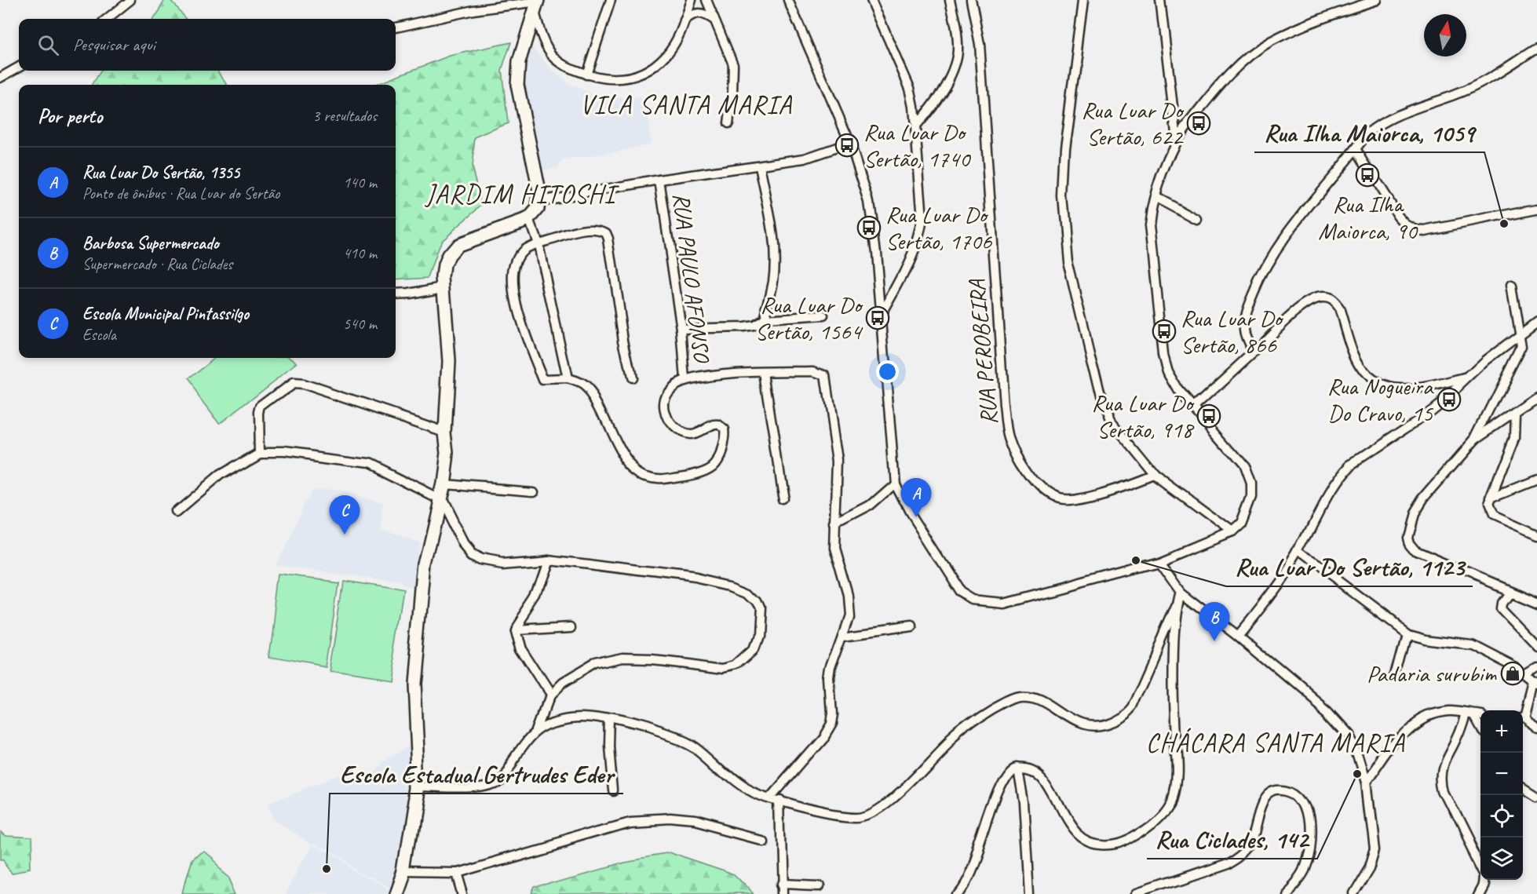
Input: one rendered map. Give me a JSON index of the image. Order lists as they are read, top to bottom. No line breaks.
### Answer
{"streets":{"street":["RUA PAULO AFONSO","RUA PEROBEIRA"]},"districts":["VILA SANTA MARIA","JARDIM HITOSHI","CHÁCARA SANTA MARIA"],"places":{"bus stop":["Rua Luar Do Sertão, 622","Rua Luar Do Sertão, 1740","Rua Ilha Maiorca, 90","Rua Luar Do Sertão, 1706","Rua Luar Do Sertão, 1564","Rua Luar Do Sertão, 866","Rua Nogueira Do Cravo, 15","Rua Luar Do Sertão, 918"],"other":["Rua Ilha Maiorca, 1059","Rua Luar Do Sertão, 1123","Rua Ciclades, 142","Escola Estadual Gertrudes Eder"],"shop":["Padaria surubim"]},"north":"top","page":{"search":"Pesquisar aqui","heading":["Por perto","3 resultados"],"list":[{"mark":"A","name":"Rua Luar Do Sertão, 1355","note":"Ponto de ônibus · Rua Luar do Sertão","value":"140 m"},{"mark":"B","name":"Barbosa Supermercado","note":"Supermercado · Rua Ciclades","value":"410 m"},{"mark":"C","name":"Escola Municipal Pintassilgo","note":"Escola","value":"540 m"}],"pins":["A","C","B"],"map_buttons":["+","−"]}}
